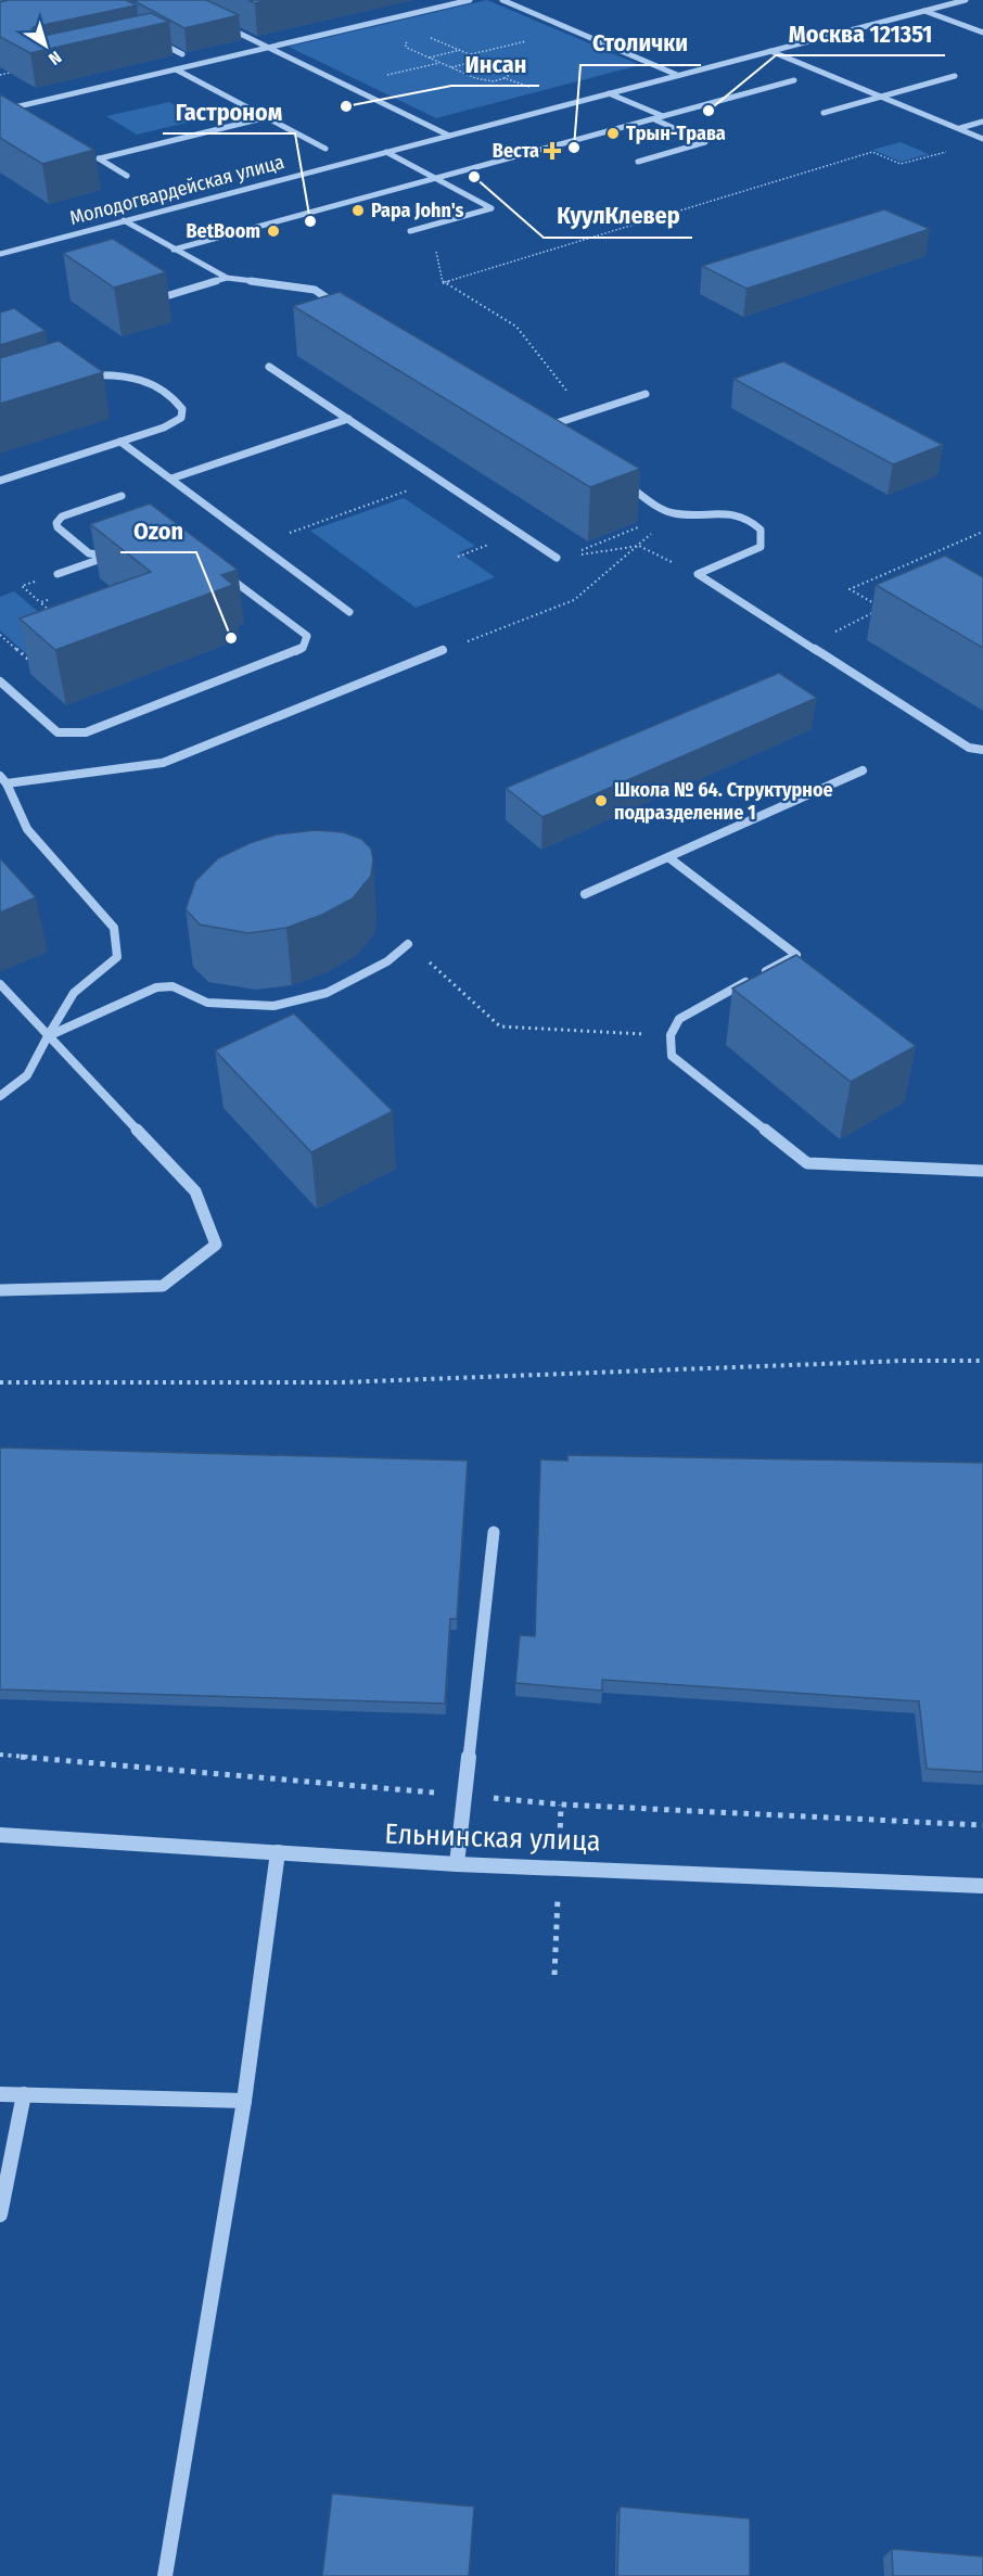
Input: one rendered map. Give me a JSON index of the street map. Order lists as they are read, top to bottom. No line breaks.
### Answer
{"streets":{"street":["Молодогвардейская улица","Ельнинская улица"]},"places":{"other":["Инсан","Москва 121351","Трын-Трава","Столички","КуулКлевер","Papa John's","Гастроном","BetBoom","Ozon","Школа № 64. Структурное подразделение 1"],"health":["Веста"]},"north":"bottom right"}
